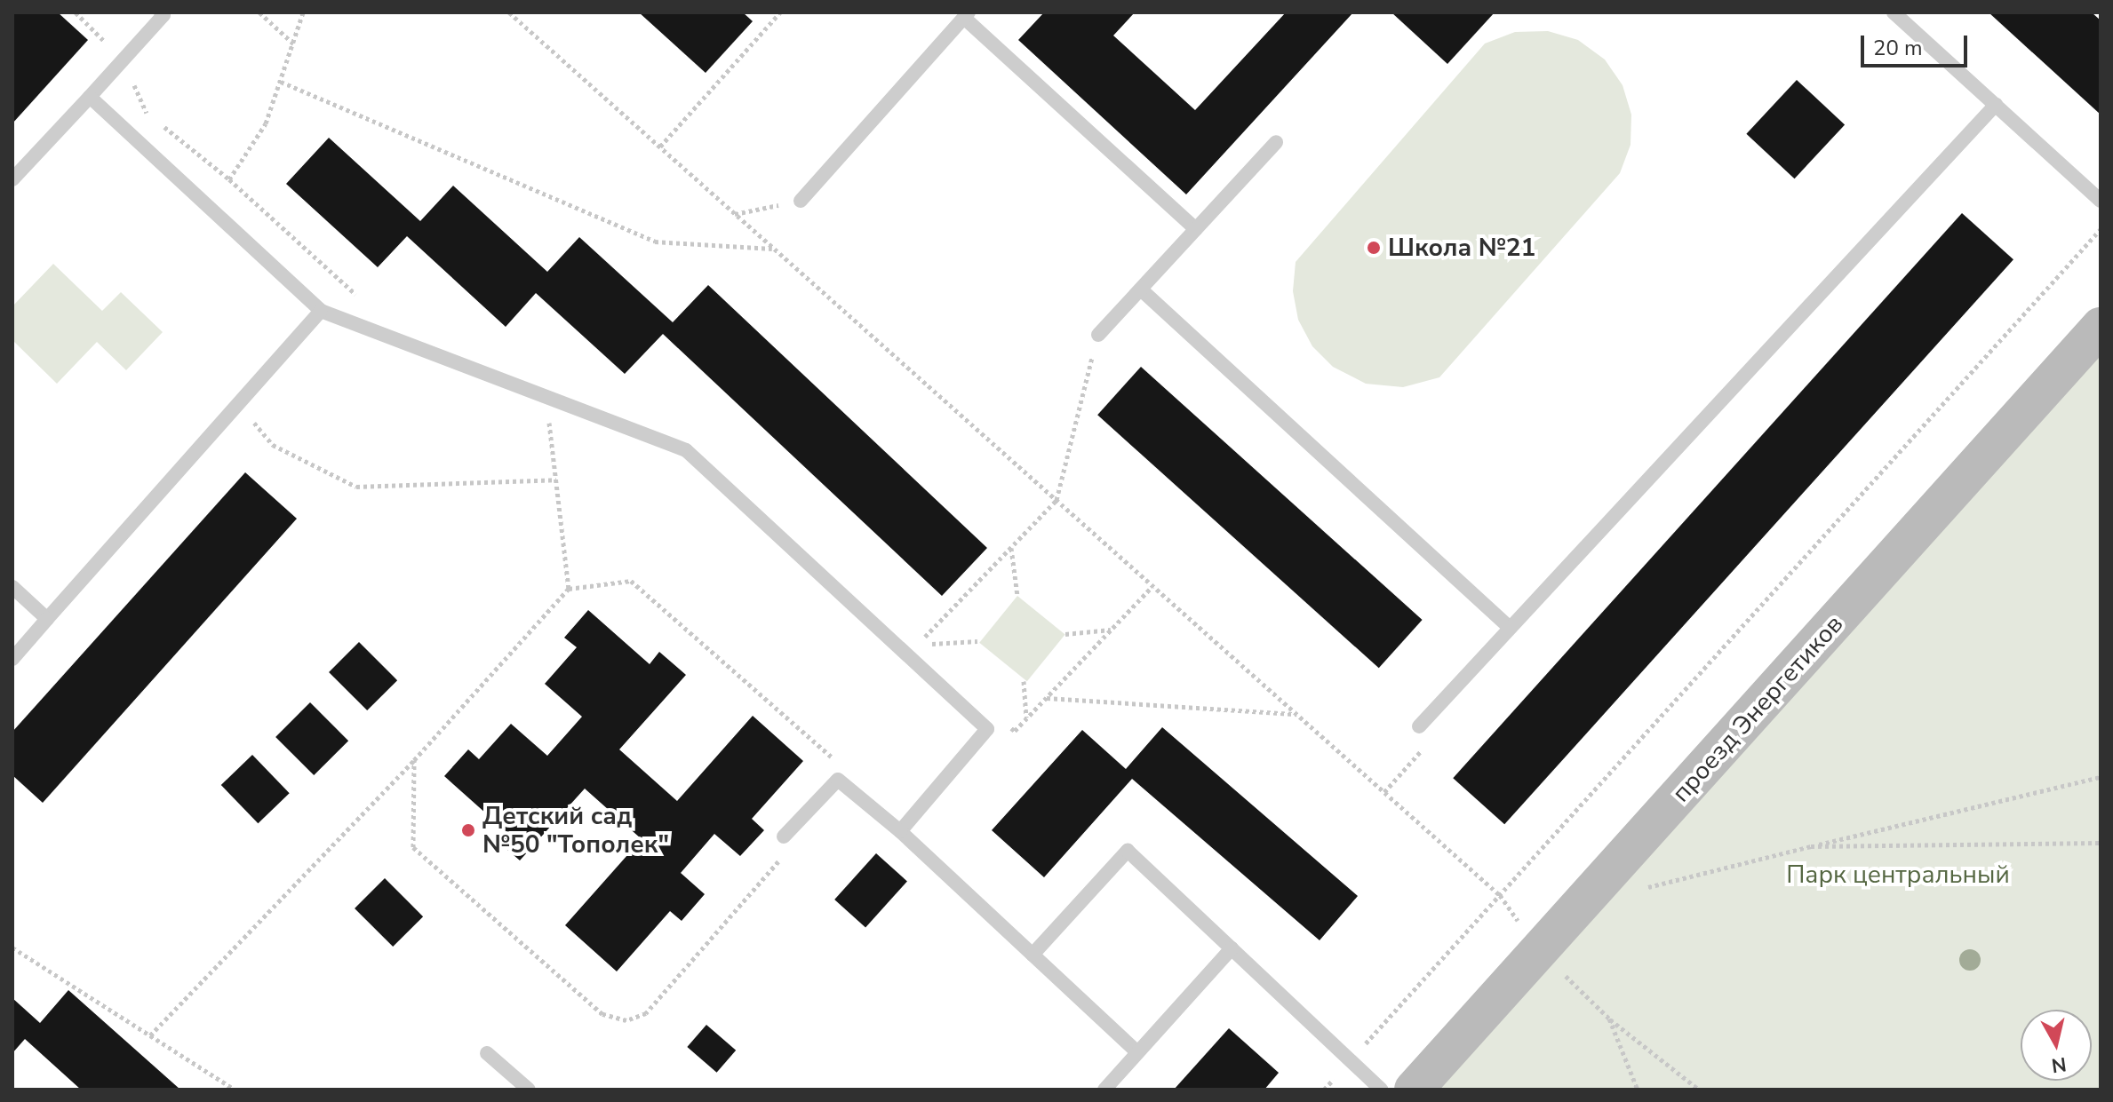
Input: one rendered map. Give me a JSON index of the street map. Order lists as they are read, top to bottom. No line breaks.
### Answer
{"streets":{"street":["проезд Энергетиков"]},"parks":["Парк центральный"],"places":["Школа №21","Детский сад №50 \"Тополек\""],"scale_bar":"20 m","north":"bottom"}
